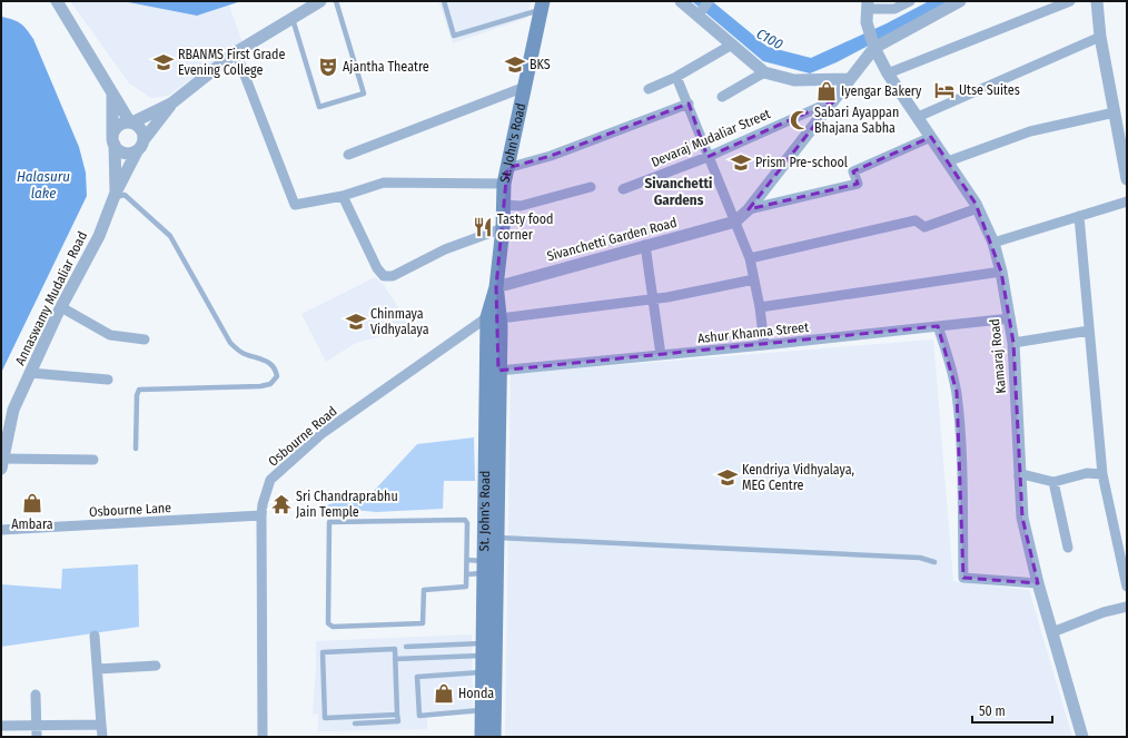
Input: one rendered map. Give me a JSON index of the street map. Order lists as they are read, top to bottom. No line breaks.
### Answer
{"streets":{"main road":["St. John's Road"],"street":["Devaraj Mudaliar Street","Sivanchetti Garden Road","Annaswamy Mudaliar Road","Ashur Khanna Street","Kamaraj Road","Osbourne Road","Osbourne Lane"]},"crossings":[["Devaraj Mudaliar Street","Sivanchetti Garden Road"],["St. John's Road","Sivanchetti Garden Road"],["St. John's Road","Ashur Khanna Street"],["St. John's Road","Osbourne Road"],["Sivanchetti Garden Road","Kamaraj Road"],["Ashur Khanna Street","Kamaraj Road"],["Osbourne Road","Osbourne Lane"]],"districts":["Sivanchetti Gardens"],"water":["C100","Halasuru lake"],"places":{"school or university":["RBANMS First Grade Evening College","BKS","Prism Pre-school","Chinmaya Vidhyalaya","Kendriya Vidhyalaya, MEG Centre"],"theatre":["Ajantha Theatre"],"hotel":["Utse Suites"],"shop":["Iyengar Bakery","Ambara","Honda"],"mosque":["Sabari Ayappan Bhajana Sabha"],"restaurant":["Tasty food corner"],"temple":["Sri Chandraprabhu Jain Temple"]},"scale_bar":"50 m"}
